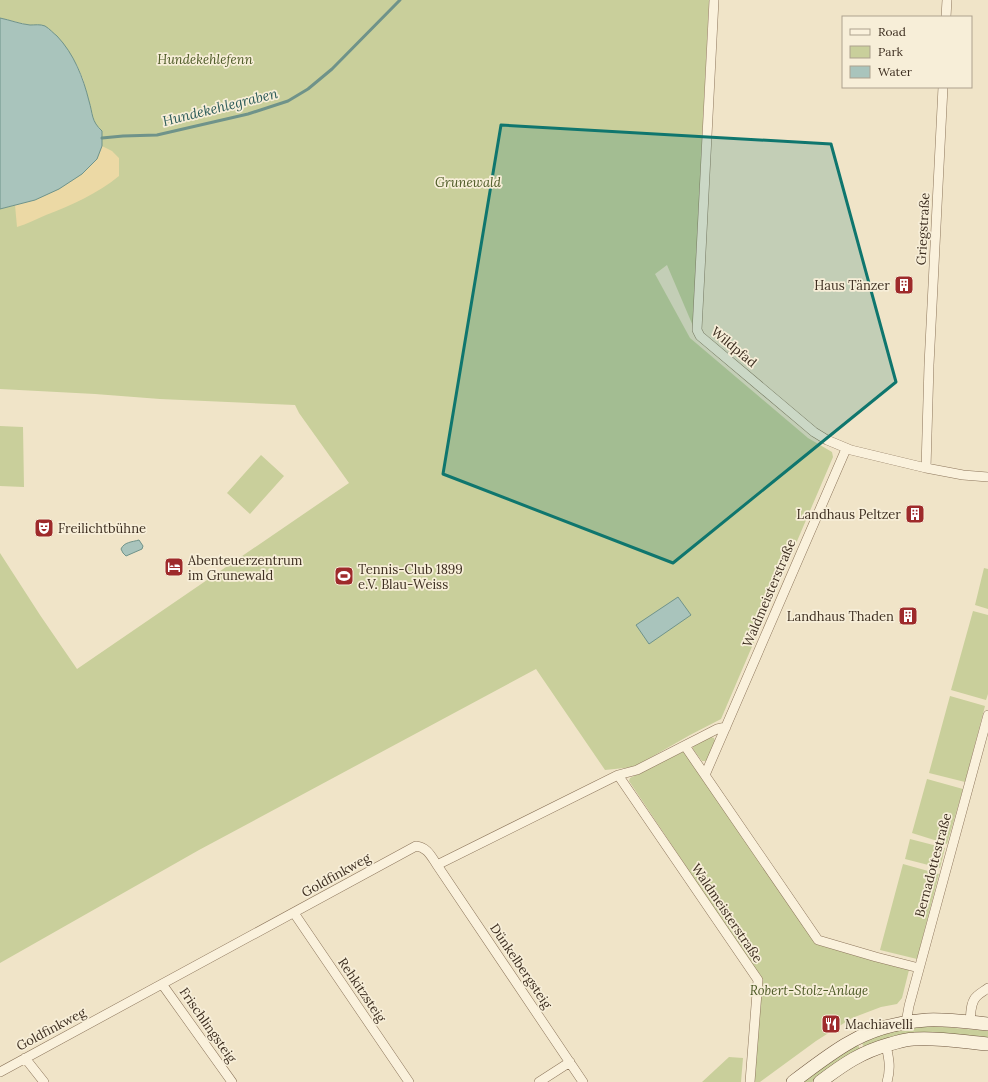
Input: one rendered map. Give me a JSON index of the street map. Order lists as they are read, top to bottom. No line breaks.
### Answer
{"streets":{"street":["Griegstraße","Wildpfad","Waldmeisterstraße","Bernadottestraße","Goldfinkweg","Dünkelbergsteig","Rehkitzsteig","Frischlingsteig"]},"crossings":[["Griegstraße","Wildpfad"],["Wildpfad","Waldmeisterstraße"],["Goldfinkweg","Dünkelbergsteig"],["Goldfinkweg","Rehkitzsteig"],["Goldfinkweg","Frischlingsteig"]],"water":["Hundekehlegraben"],"parks":["Hundekehlefenn","Grunewald","Robert-Stolz-Anlage"],"places":{"building":["Haus Tänzer","Landhaus Peltzer","Landhaus Thaden"],"theatre":["Freilichtbühne"],"hotel":["Abenteuerzentrum im Grunewald"],"sports":["Tennis-Club 1899 e.V. Blau-Weiss"],"restaurant":["Machiavelli"]},"legend":["Road","Park","Water"]}
